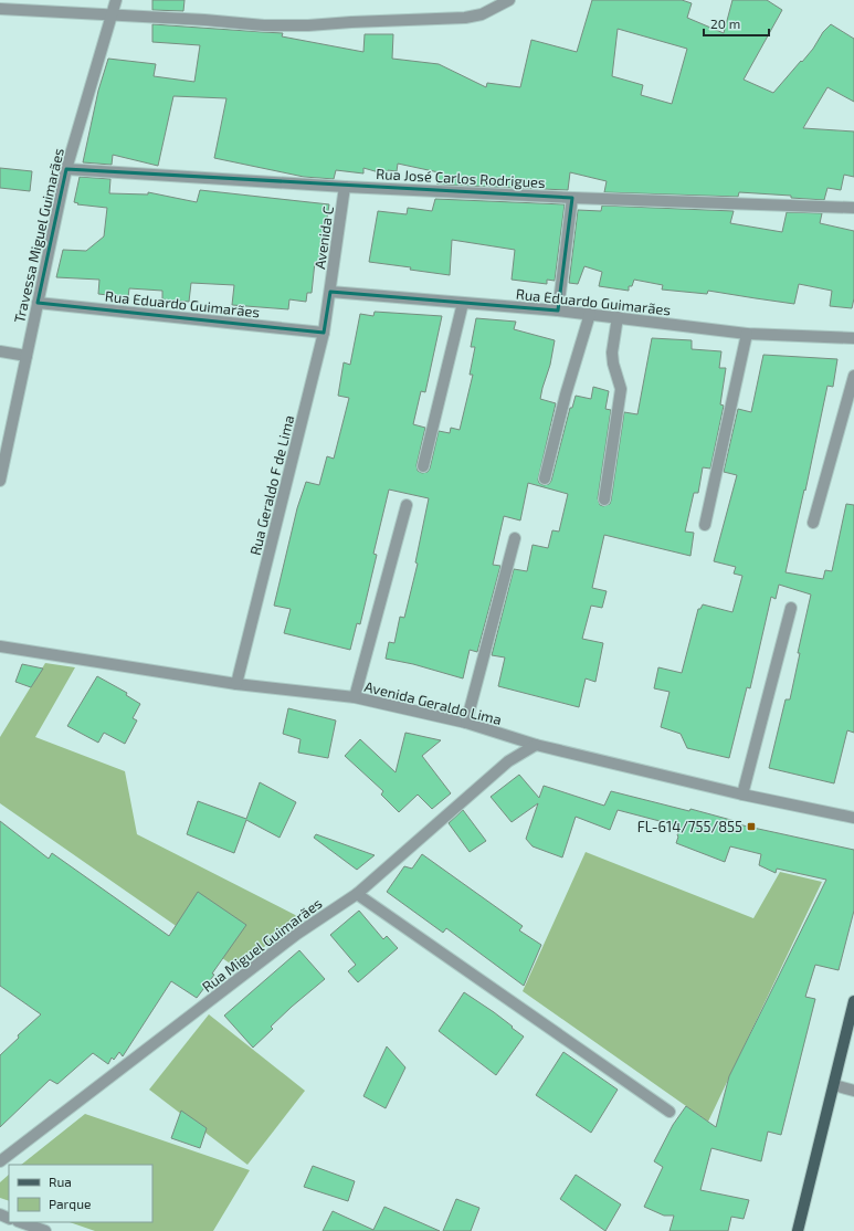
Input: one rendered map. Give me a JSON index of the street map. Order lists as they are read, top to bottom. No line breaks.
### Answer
{"streets":{"street":["Rua José Carlos Rodrigues","Travessa Miguel Guimarães","Avenida C","Rua Eduardo Guimarães","Rua Geraldo F de Lima","Avenida Geraldo Lima","Rua Miguel Guimarães"]},"crossings":[["Rua José Carlos Rodrigues","Travessa Miguel Guimarães"],["Rua José Carlos Rodrigues","Avenida C"],["Travessa Miguel Guimarães","Rua Eduardo Guimarães"],["Avenida C","Rua Eduardo Guimarães"],["Avenida C","Rua Geraldo F de Lima"],["Rua Eduardo Guimarães","Rua Geraldo F de Lima"],["Rua Geraldo F de Lima","Avenida Geraldo Lima"],["Avenida Geraldo Lima","Rua Miguel Guimarães"]],"places":{"transit":["FL-614/755/855"]},"legend":["Rua","Parque"],"scale_bar":"20 m"}
